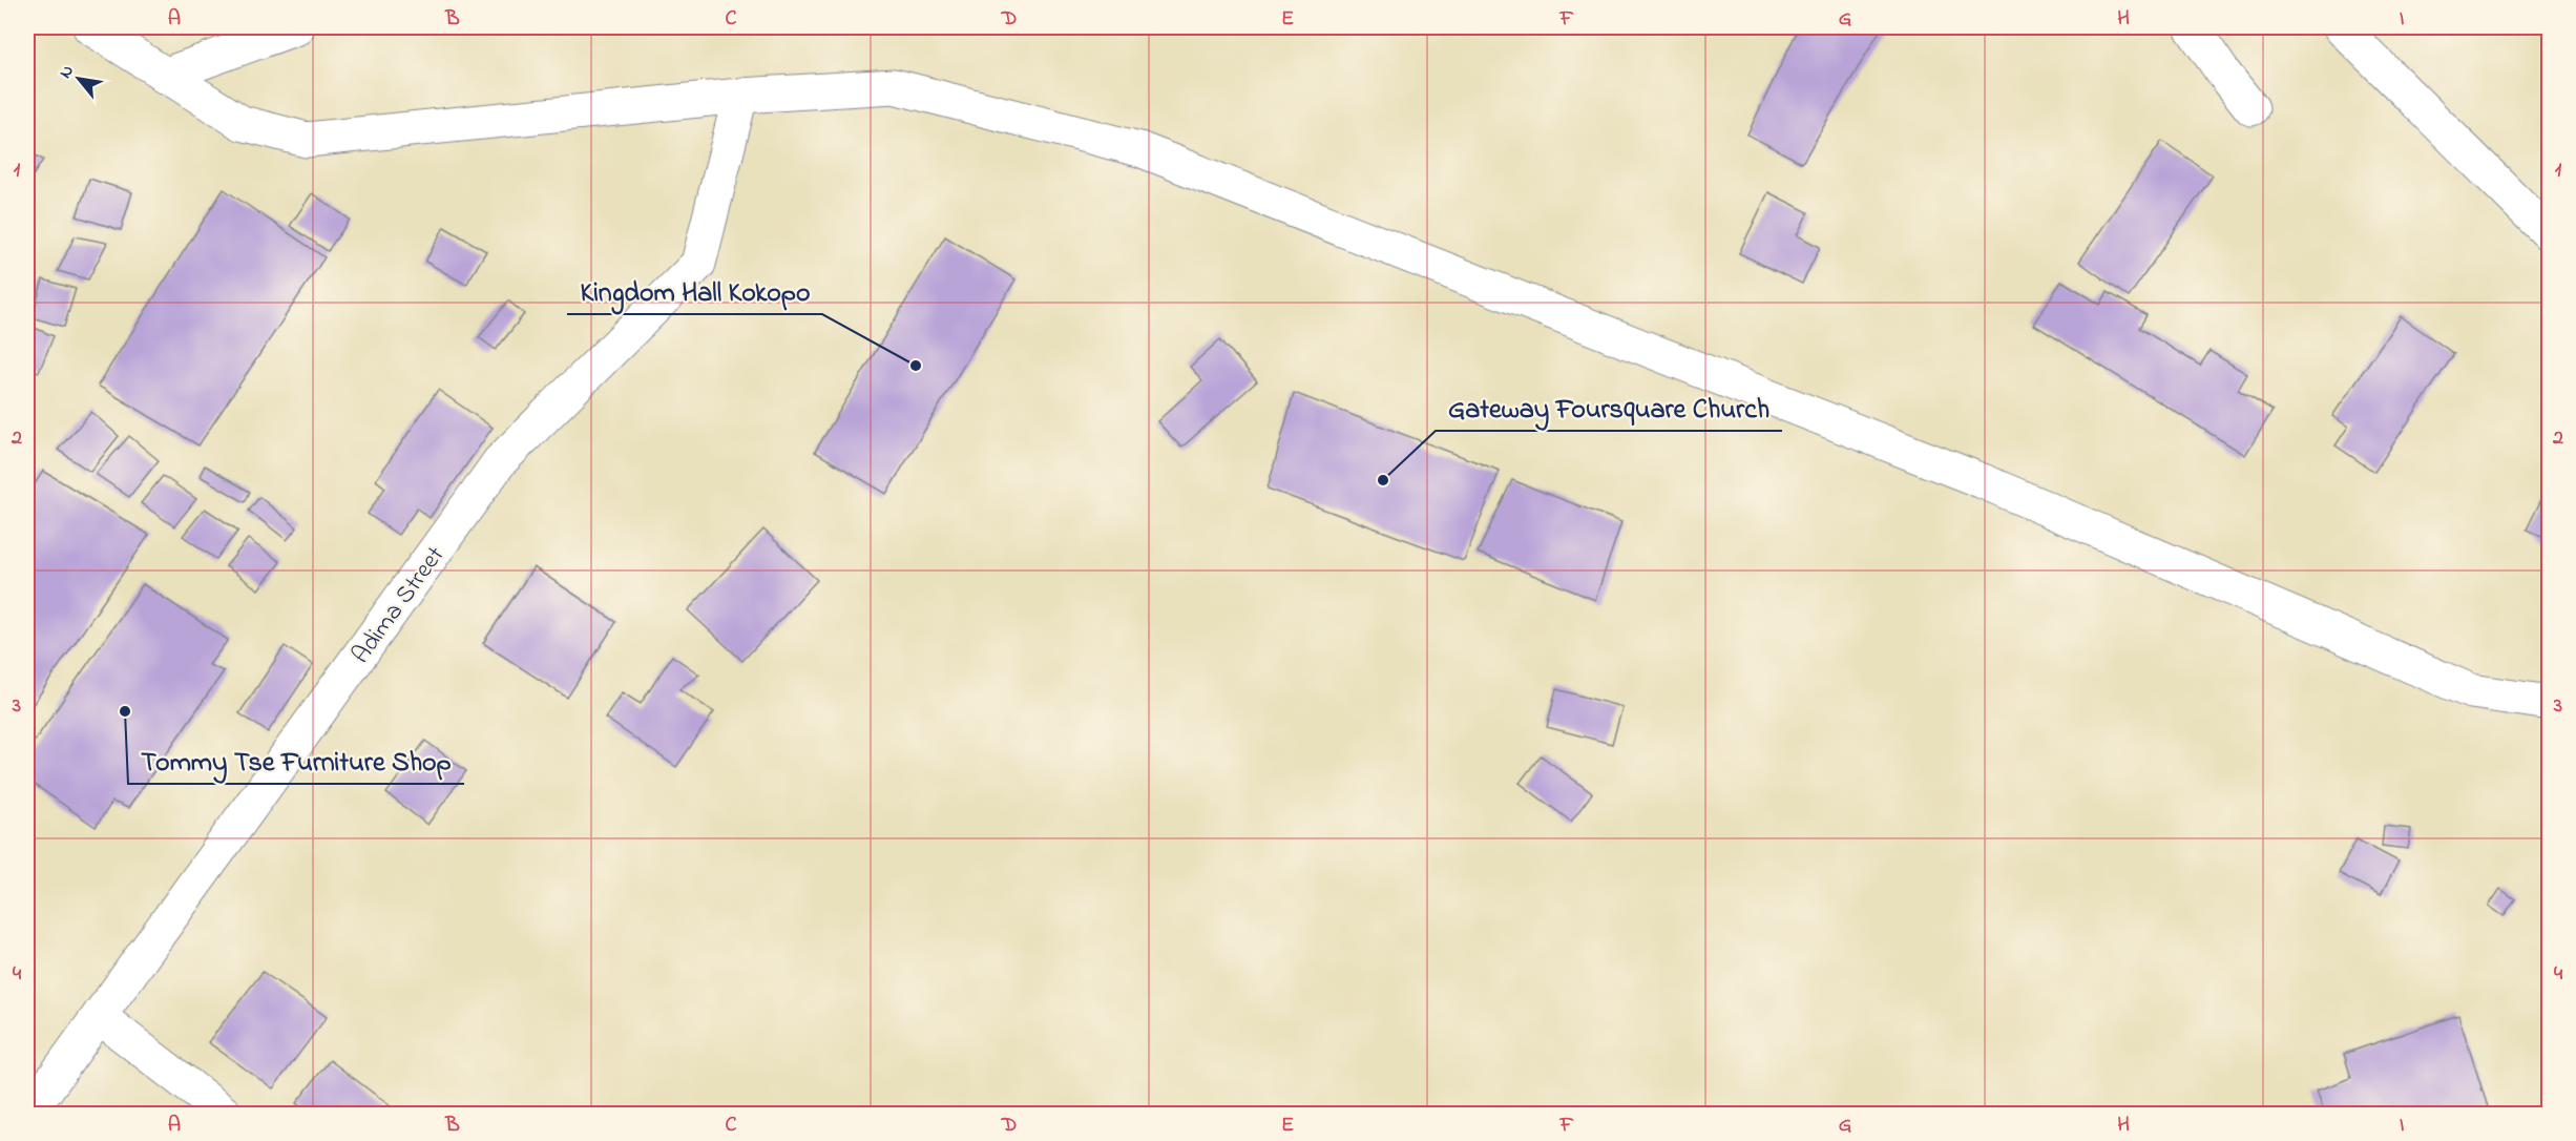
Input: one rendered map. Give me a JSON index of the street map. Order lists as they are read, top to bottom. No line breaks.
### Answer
{"streets":{"street":["Adima Street"]},"places":["Kingdom Hall Kokopo","Gateway Foursquare Church","Tommy Tse Furniture Shop"],"north":"top left","grid":{"columns":["A","B","C","D","E","F","G","H","I"],"rows":["1","2","3","4"]}}
